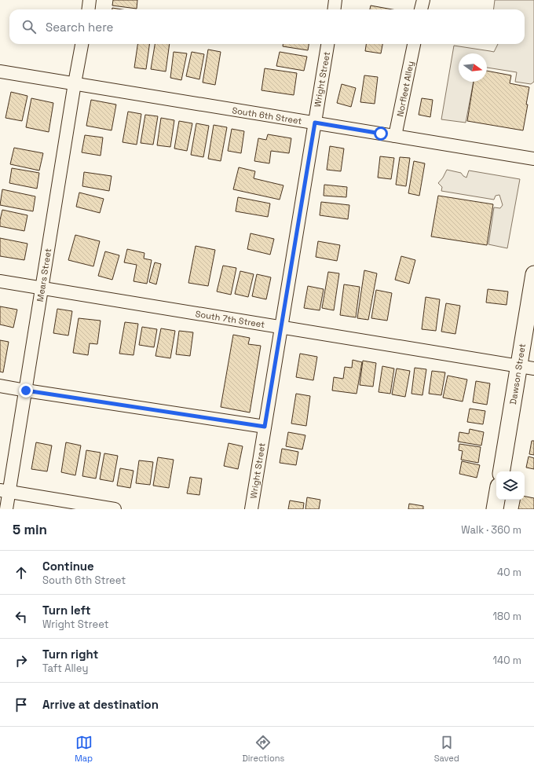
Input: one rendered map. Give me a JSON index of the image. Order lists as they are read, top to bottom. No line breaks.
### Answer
{"streets":{"main road":["Dawson Street"],"street":["Wright Street","Norfleet Alley","South 6th Street","Mears Street","South 7th Street"]},"crossings":[["Wright Street","South 6th Street"],["Wright Street","South 7th Street"],["Norfleet Alley","South 6th Street"],["South 6th Street","Mears Street"],["Mears Street","South 7th Street"],["South 7th Street","Dawson Street"]],"north":"right","page":{"search":"Search here","heading":["5 min","Walk · 360 m"],"list":[["Continue","South 6th Street","40 m"],["Turn left","Wright Street","180 m"],["Turn right","Taft Alley","140 m"],"Arrive at destination"],"nav":["Map","Directions","Saved"]}}
